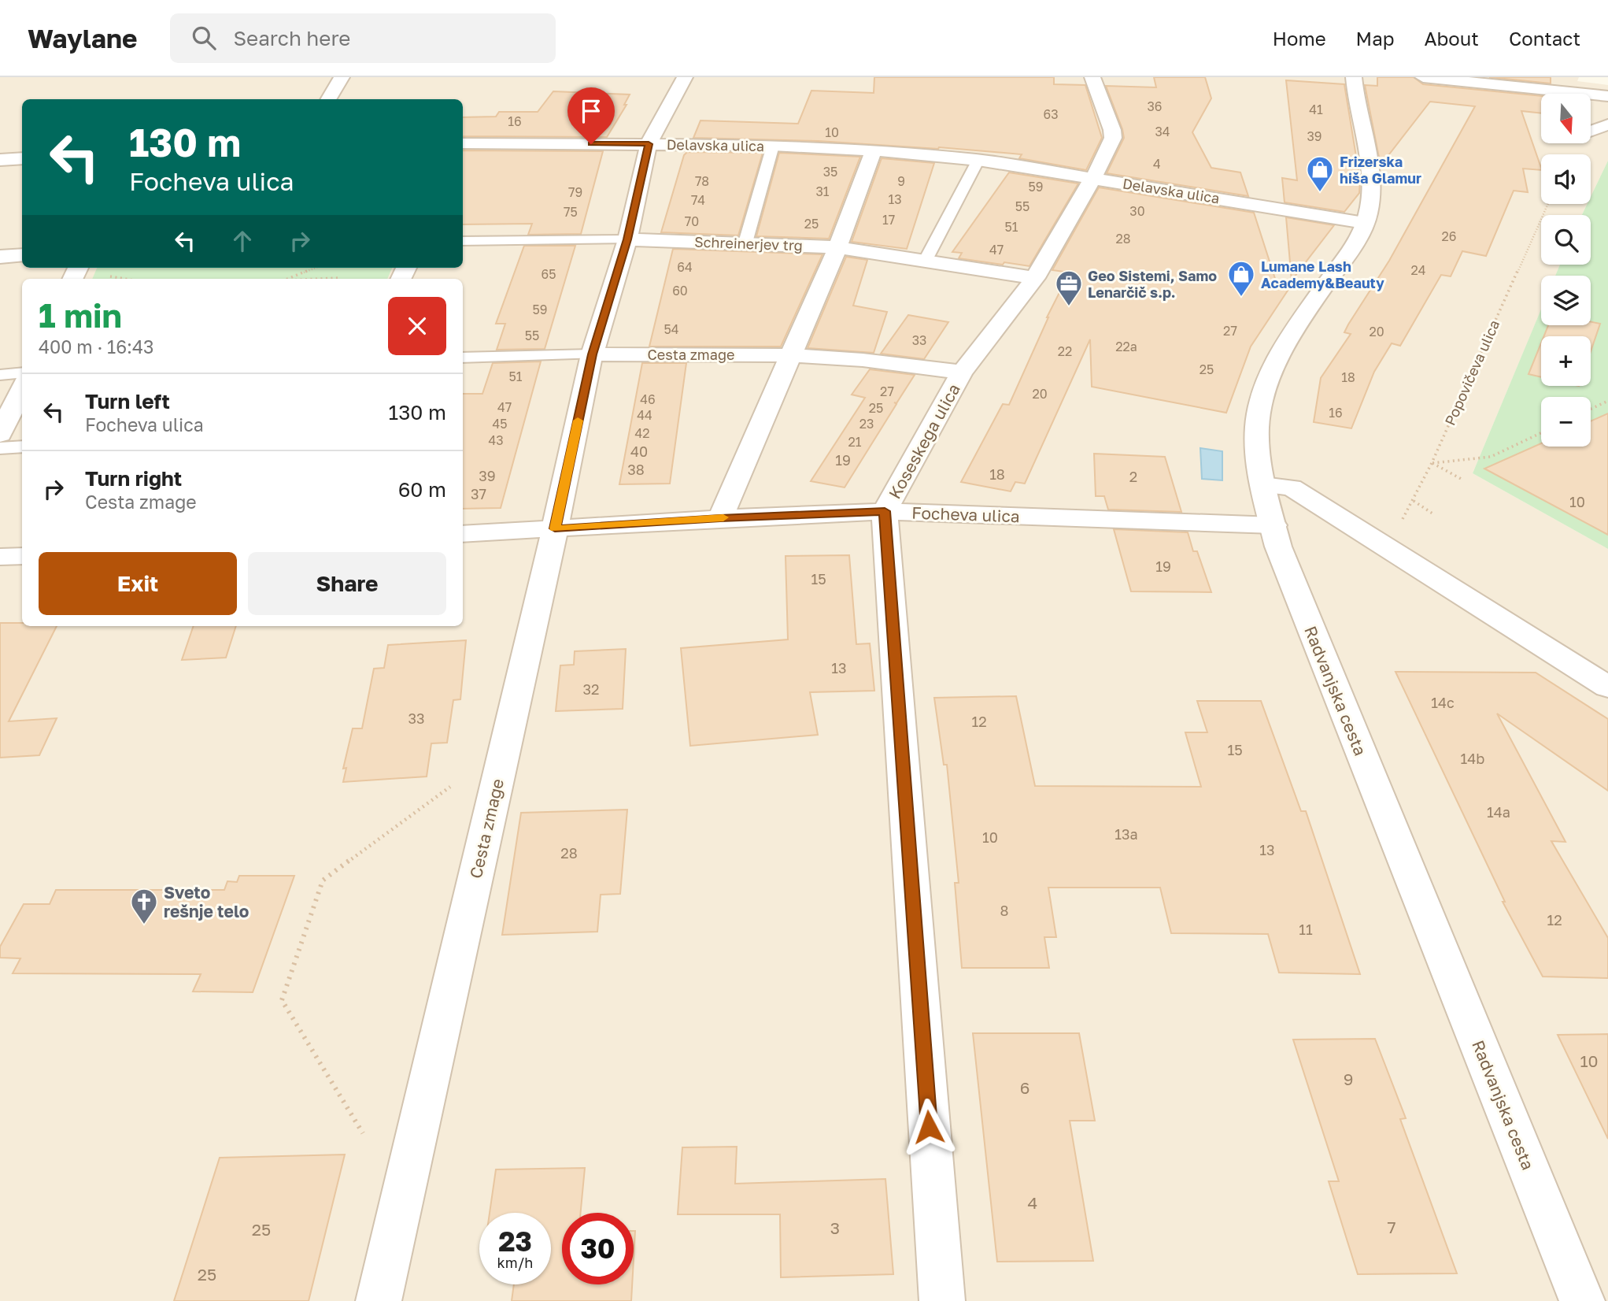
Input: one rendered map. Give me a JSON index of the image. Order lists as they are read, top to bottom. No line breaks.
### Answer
{"streets":{"street":["Delavska ulica","Schreinerjev trg","Cesta zmage","Koseskega ulica","Focheva ulica","Radvanjska cesta"],"path":["Popovičeva ulica"]},"crossings":[["Delavska ulica","Schreinerjev trg"],["Delavska ulica","Cesta zmage"],["Delavska ulica","Koseskega ulica"],["Delavska ulica","Radvanjska cesta"],["Schreinerjev trg","Cesta zmage"],["Schreinerjev trg","Koseskega ulica"],["Cesta zmage","Koseskega ulica"],["Cesta zmage","Focheva ulica"],["Koseskega ulica","Focheva ulica"],["Focheva ulica","Radvanjska cesta"]],"places":{"shop":["Frizerska hiša Glamur","Lumane Lash Academy&Beauty"],"office":["Geo Sistemi, Samo Lenarčič s.p."],"church":["Sveto rešnje telo"]},"house_numbers":["36","41","63","16","34","10","39","4","35","78","9","59","31","79","13","74","55","30","75","17","70","25","51","26","28","47","64","24","65","60","59","54","27","20","55","33","22a","22","25","51","18","27","20","46","47","25","16","44","45","23","42","43","21","40","19","38","18","39","2","37","10","19","15","13","32","14c","33","12","15","14b","14a","13a","10","13","28","8","12","11","10","9","6","4","7","3","25","25"],"north":"bottom","page":{"header":"Waylane","search":"Search here","nav":["Home","Map","About","Contact"],"map_buttons":["+","−"],"turn":["130 m","Focheva ulica"],"heading":["1 min","400 m · 16:43"],"list":[{"name":"Turn left","note":"Focheva ulica","value":"130 m"},{"name":"Turn right","note":"Cesta zmage","value":"60 m"}],"buttons":["Exit","Share"],"speed":"23 km/h","limit":"30"}}
